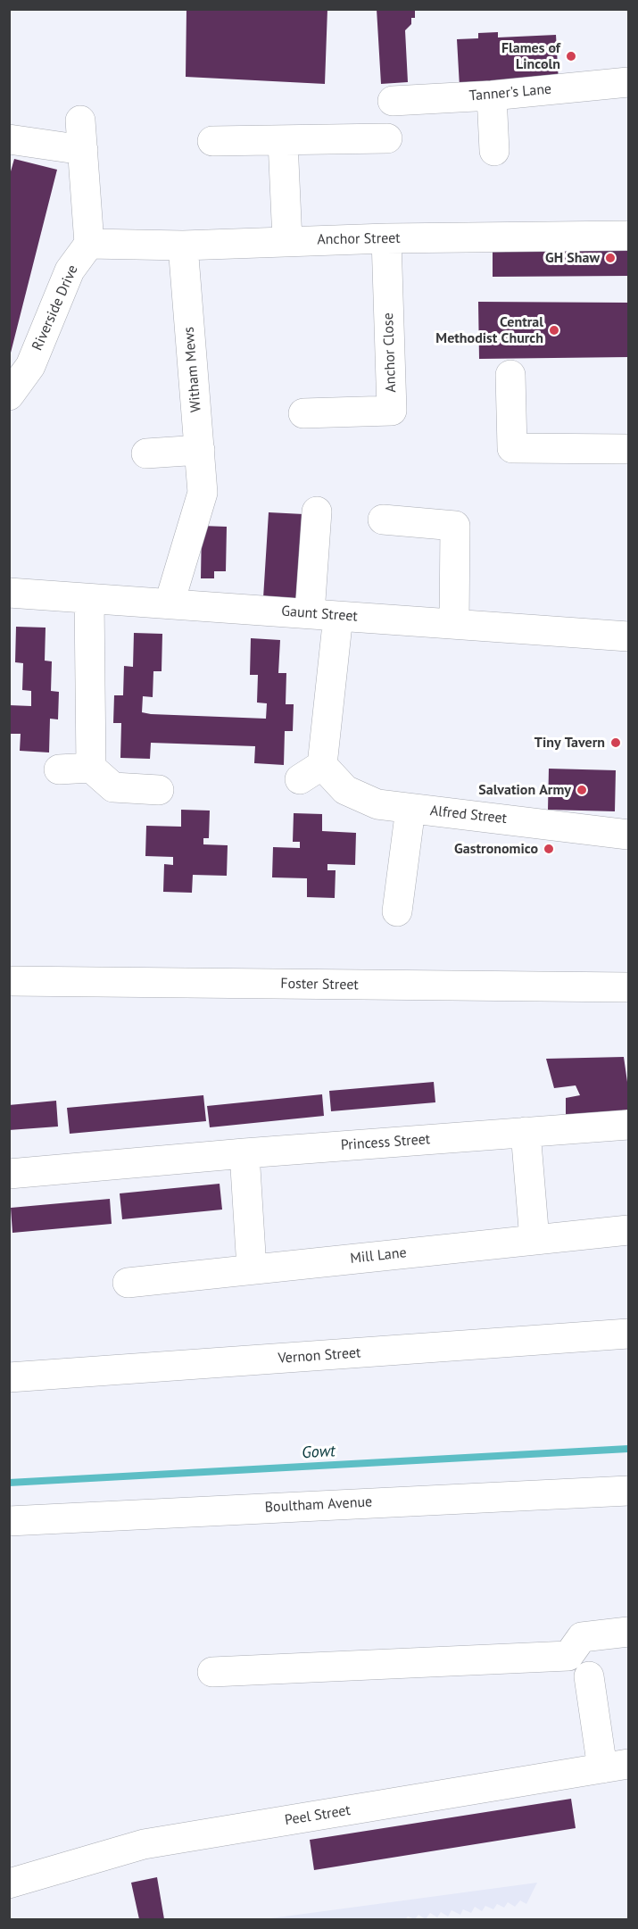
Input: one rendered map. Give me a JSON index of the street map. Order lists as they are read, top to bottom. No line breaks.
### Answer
{"streets":{"street":["Tanner's Lane","Anchor Street","Riverside Drive","Anchor Close","Witham Mews","Gaunt Street","Alfred Street","Foster Street","Princess Street","Mill Lane","Vernon Street","Boultham Avenue","Peel Street"]},"crossings":[["Anchor Street","Riverside Drive"],["Anchor Street","Anchor Close"],["Anchor Street","Witham Mews"],["Witham Mews","Gaunt Street"],["Gaunt Street","Alfred Street"]],"water":["Gowt"],"places":["Flames of Lincoln","GH Shaw","Central Methodist Church","Tiny Tavern","Salvation Army","Gastronomico"]}
